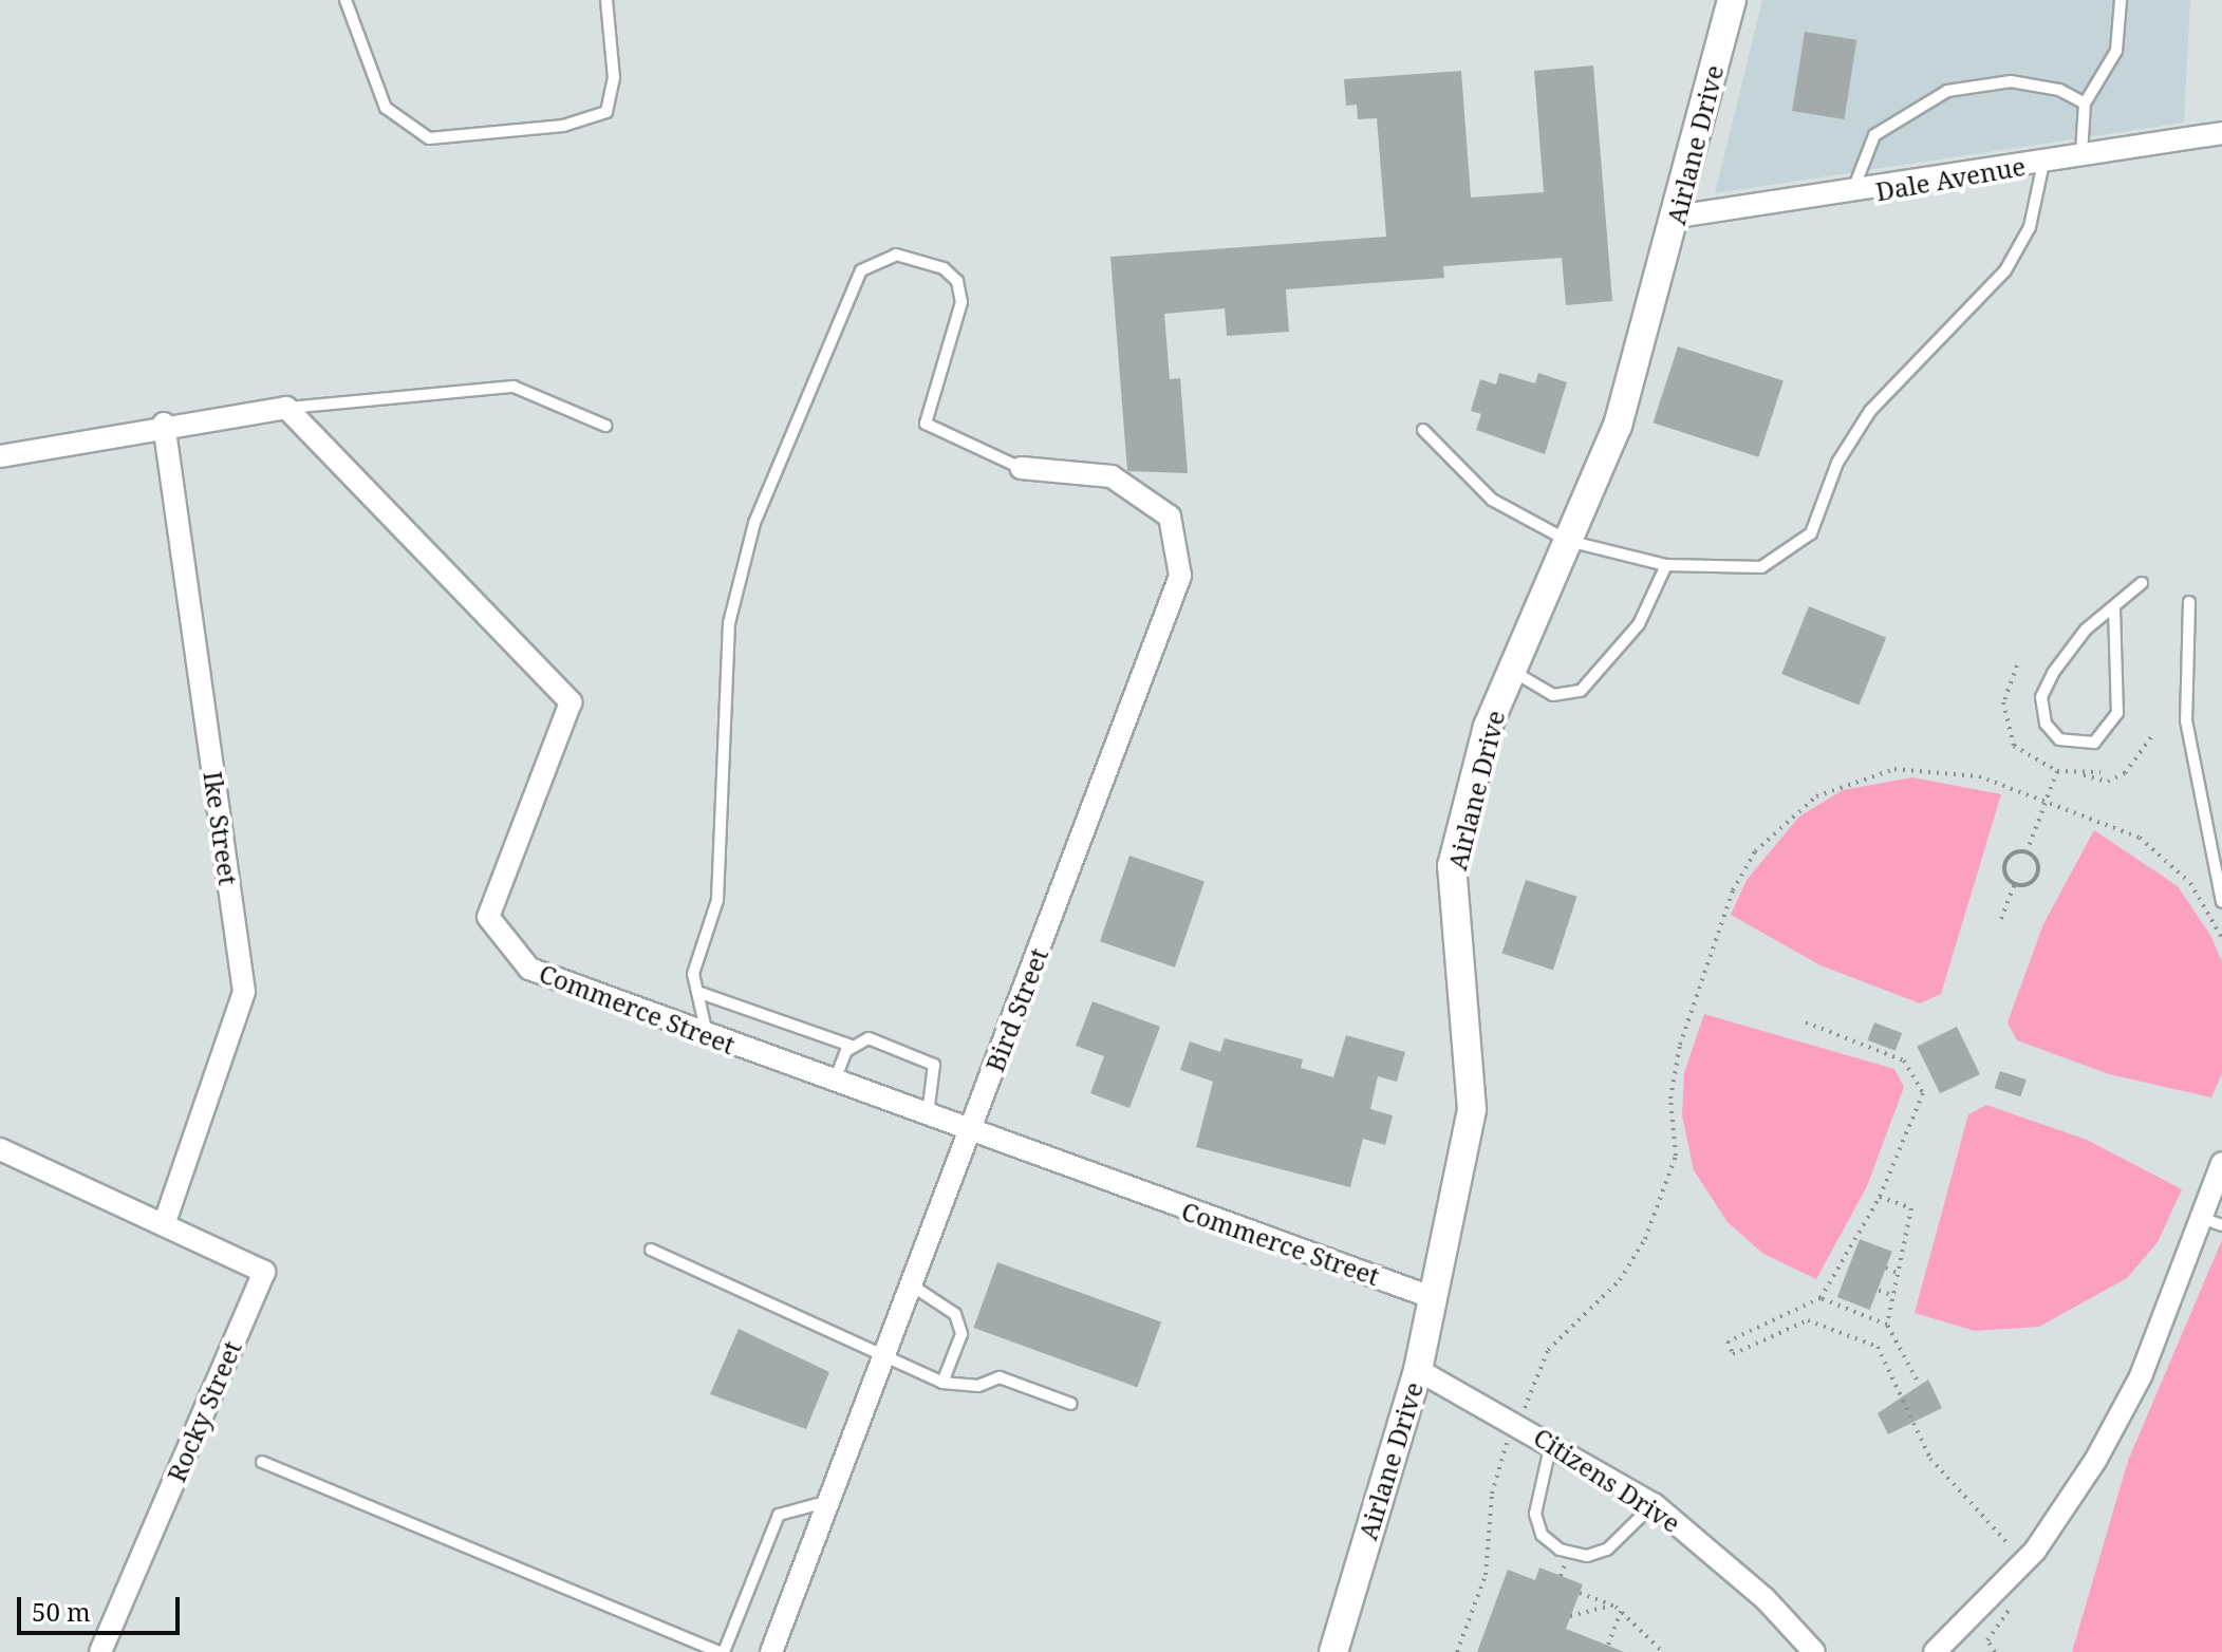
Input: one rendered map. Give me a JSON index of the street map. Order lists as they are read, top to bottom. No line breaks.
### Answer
{"streets":{"street":["Airlane Drive","Dale Avenue","Ike Street","Commerce Street","Bird Street","Rocky Street","Citizens Drive"]},"crossings":[["Airlane Drive","Dale Avenue"],["Airlane Drive","Commerce Street"],["Airlane Drive","Citizens Drive"],["Ike Street","Rocky Street"],["Commerce Street","Bird Street"]],"scale_bar":"50 m"}
